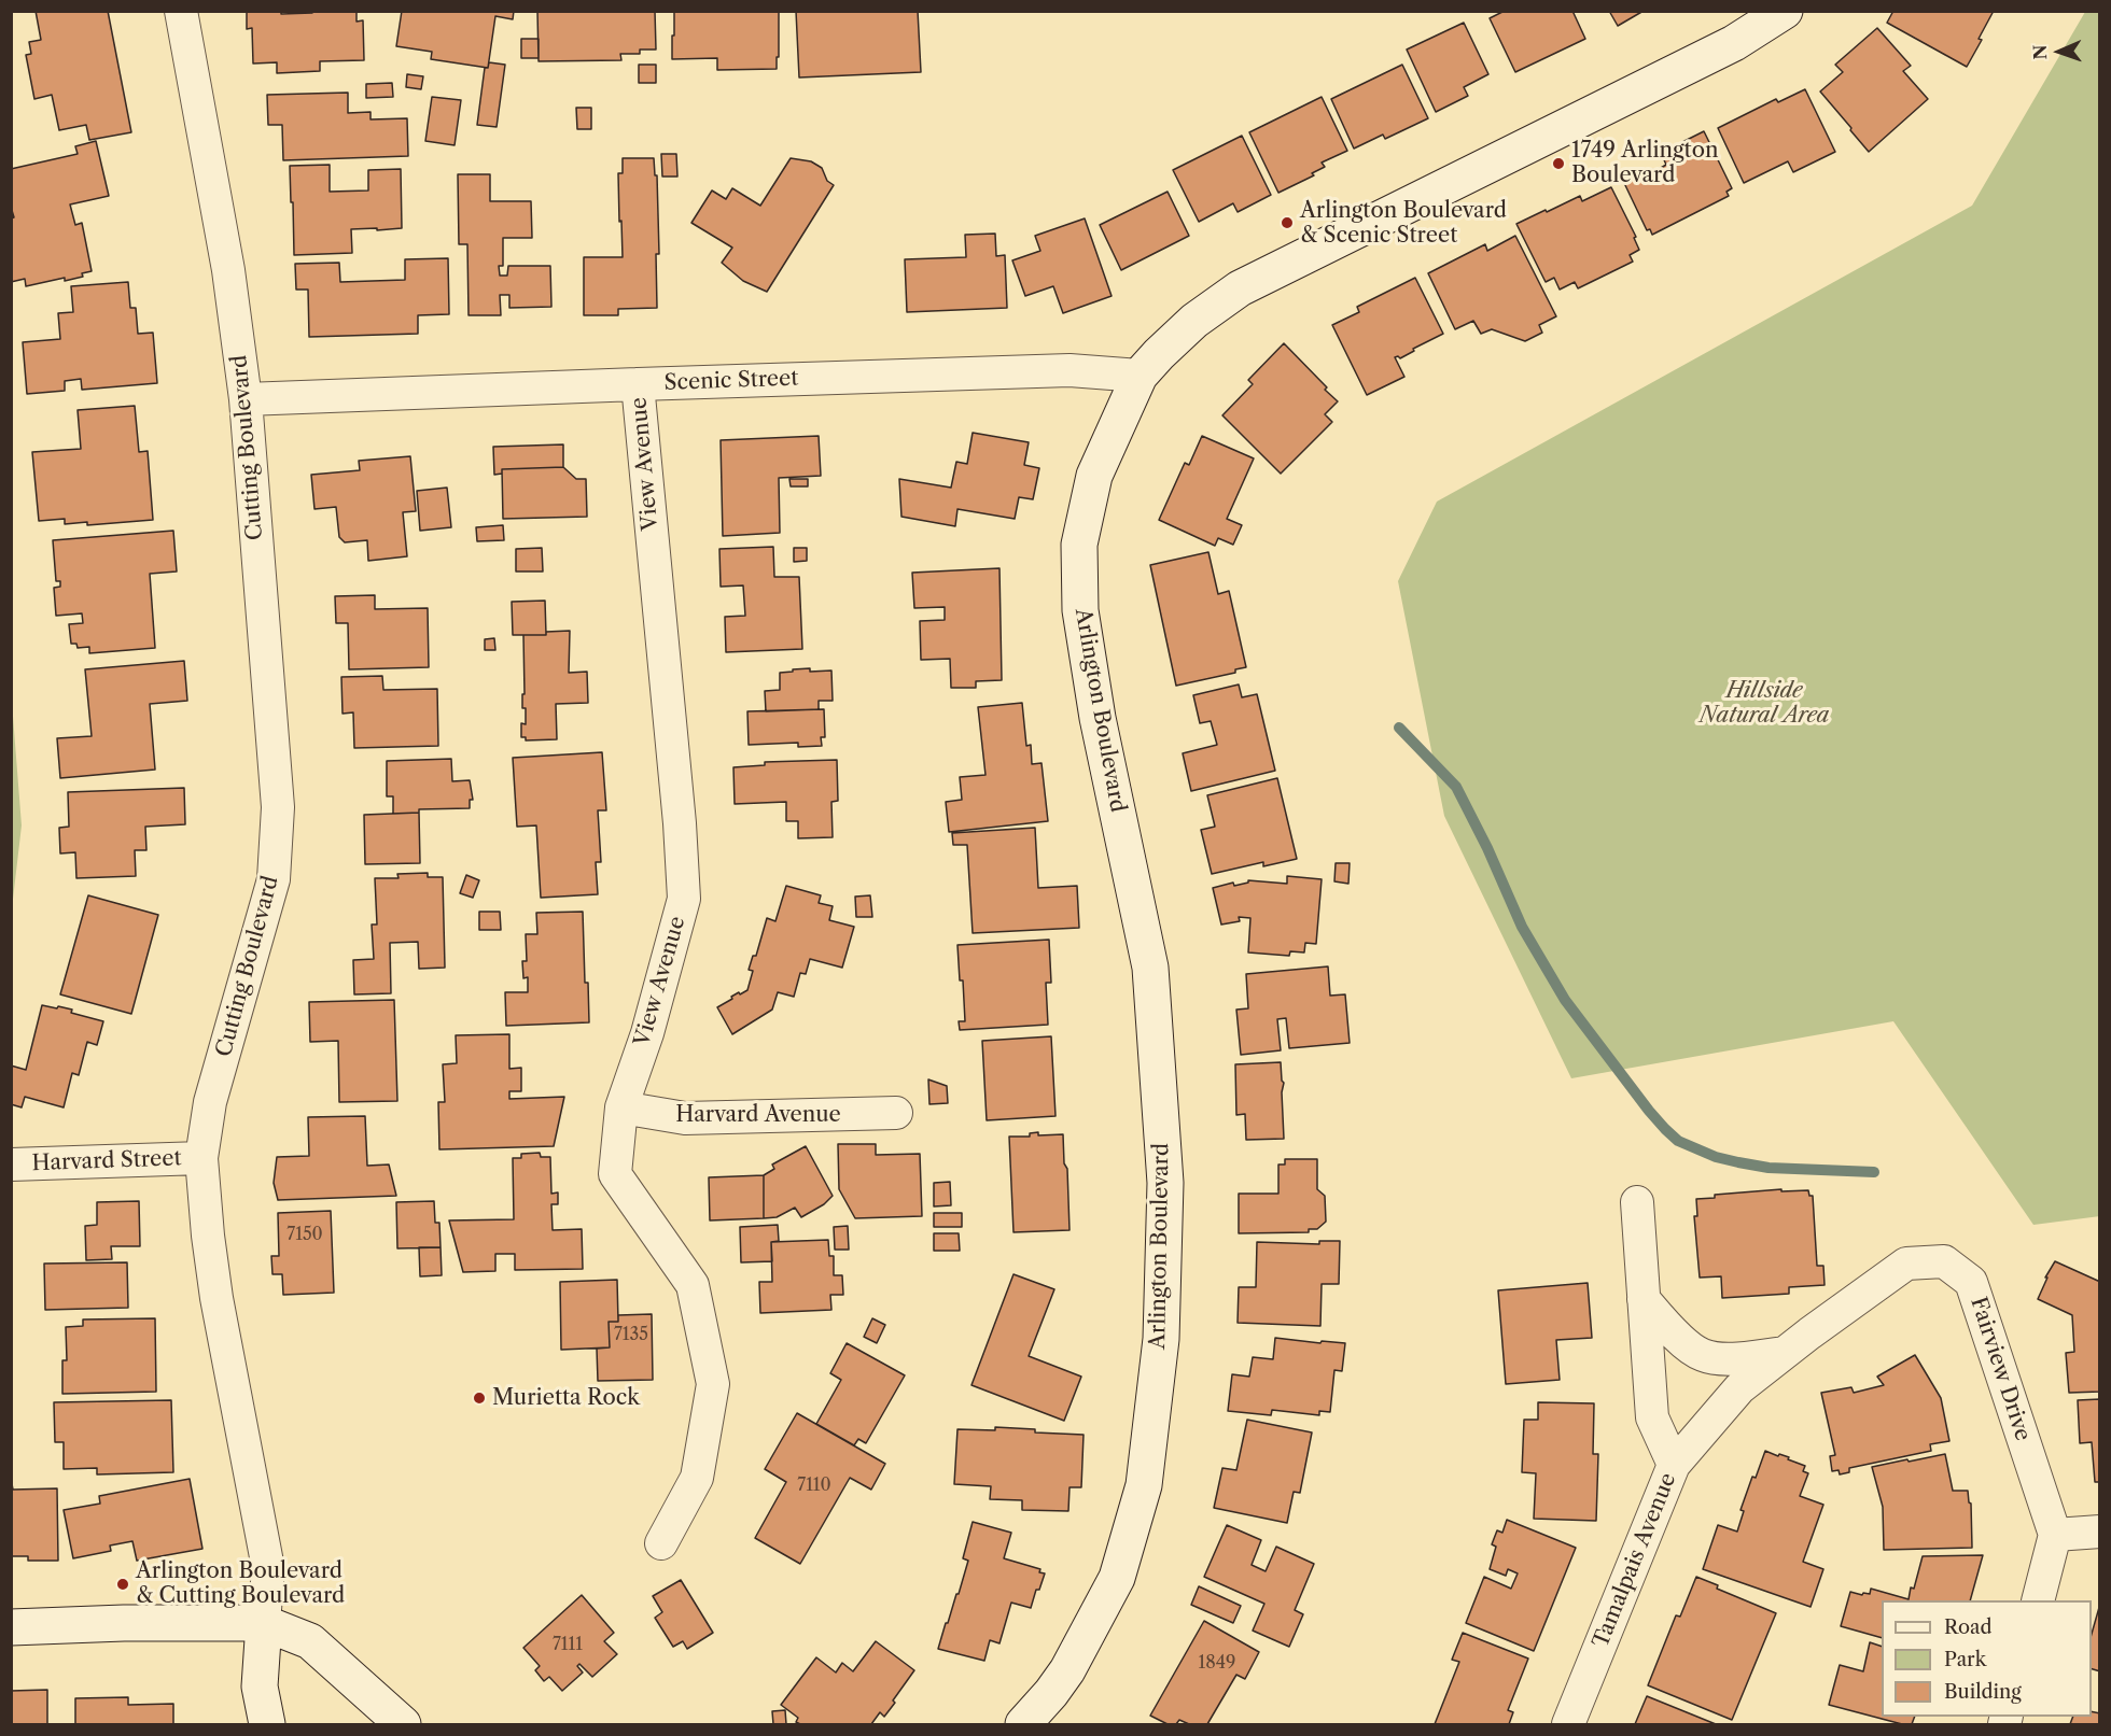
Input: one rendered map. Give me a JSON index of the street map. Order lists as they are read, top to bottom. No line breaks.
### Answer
{"streets":{"main road":["Cutting Boulevard","Arlington Boulevard"],"street":["Scenic Street","View Avenue","Harvard Avenue","Harvard Street","Fairview Drive","Tamalpais Avenue"]},"crossings":[["Scenic Street","Cutting Boulevard"],["Scenic Street","View Avenue"],["Scenic Street","Arlington Boulevard"],["Cutting Boulevard","Harvard Street"],["View Avenue","Harvard Avenue"],["Fairview Drive","Tamalpais Avenue"]],"parks":["Hillside Natural Area"],"places":["1749 Arlington Boulevard","Arlington Boulevard & Scenic Street","Murietta Rock","Arlington Boulevard & Cutting Boulevard"],"house_numbers":["7150","7135","7110","7111","1849"],"legend":["Road","Park","Building"],"north":"left"}
